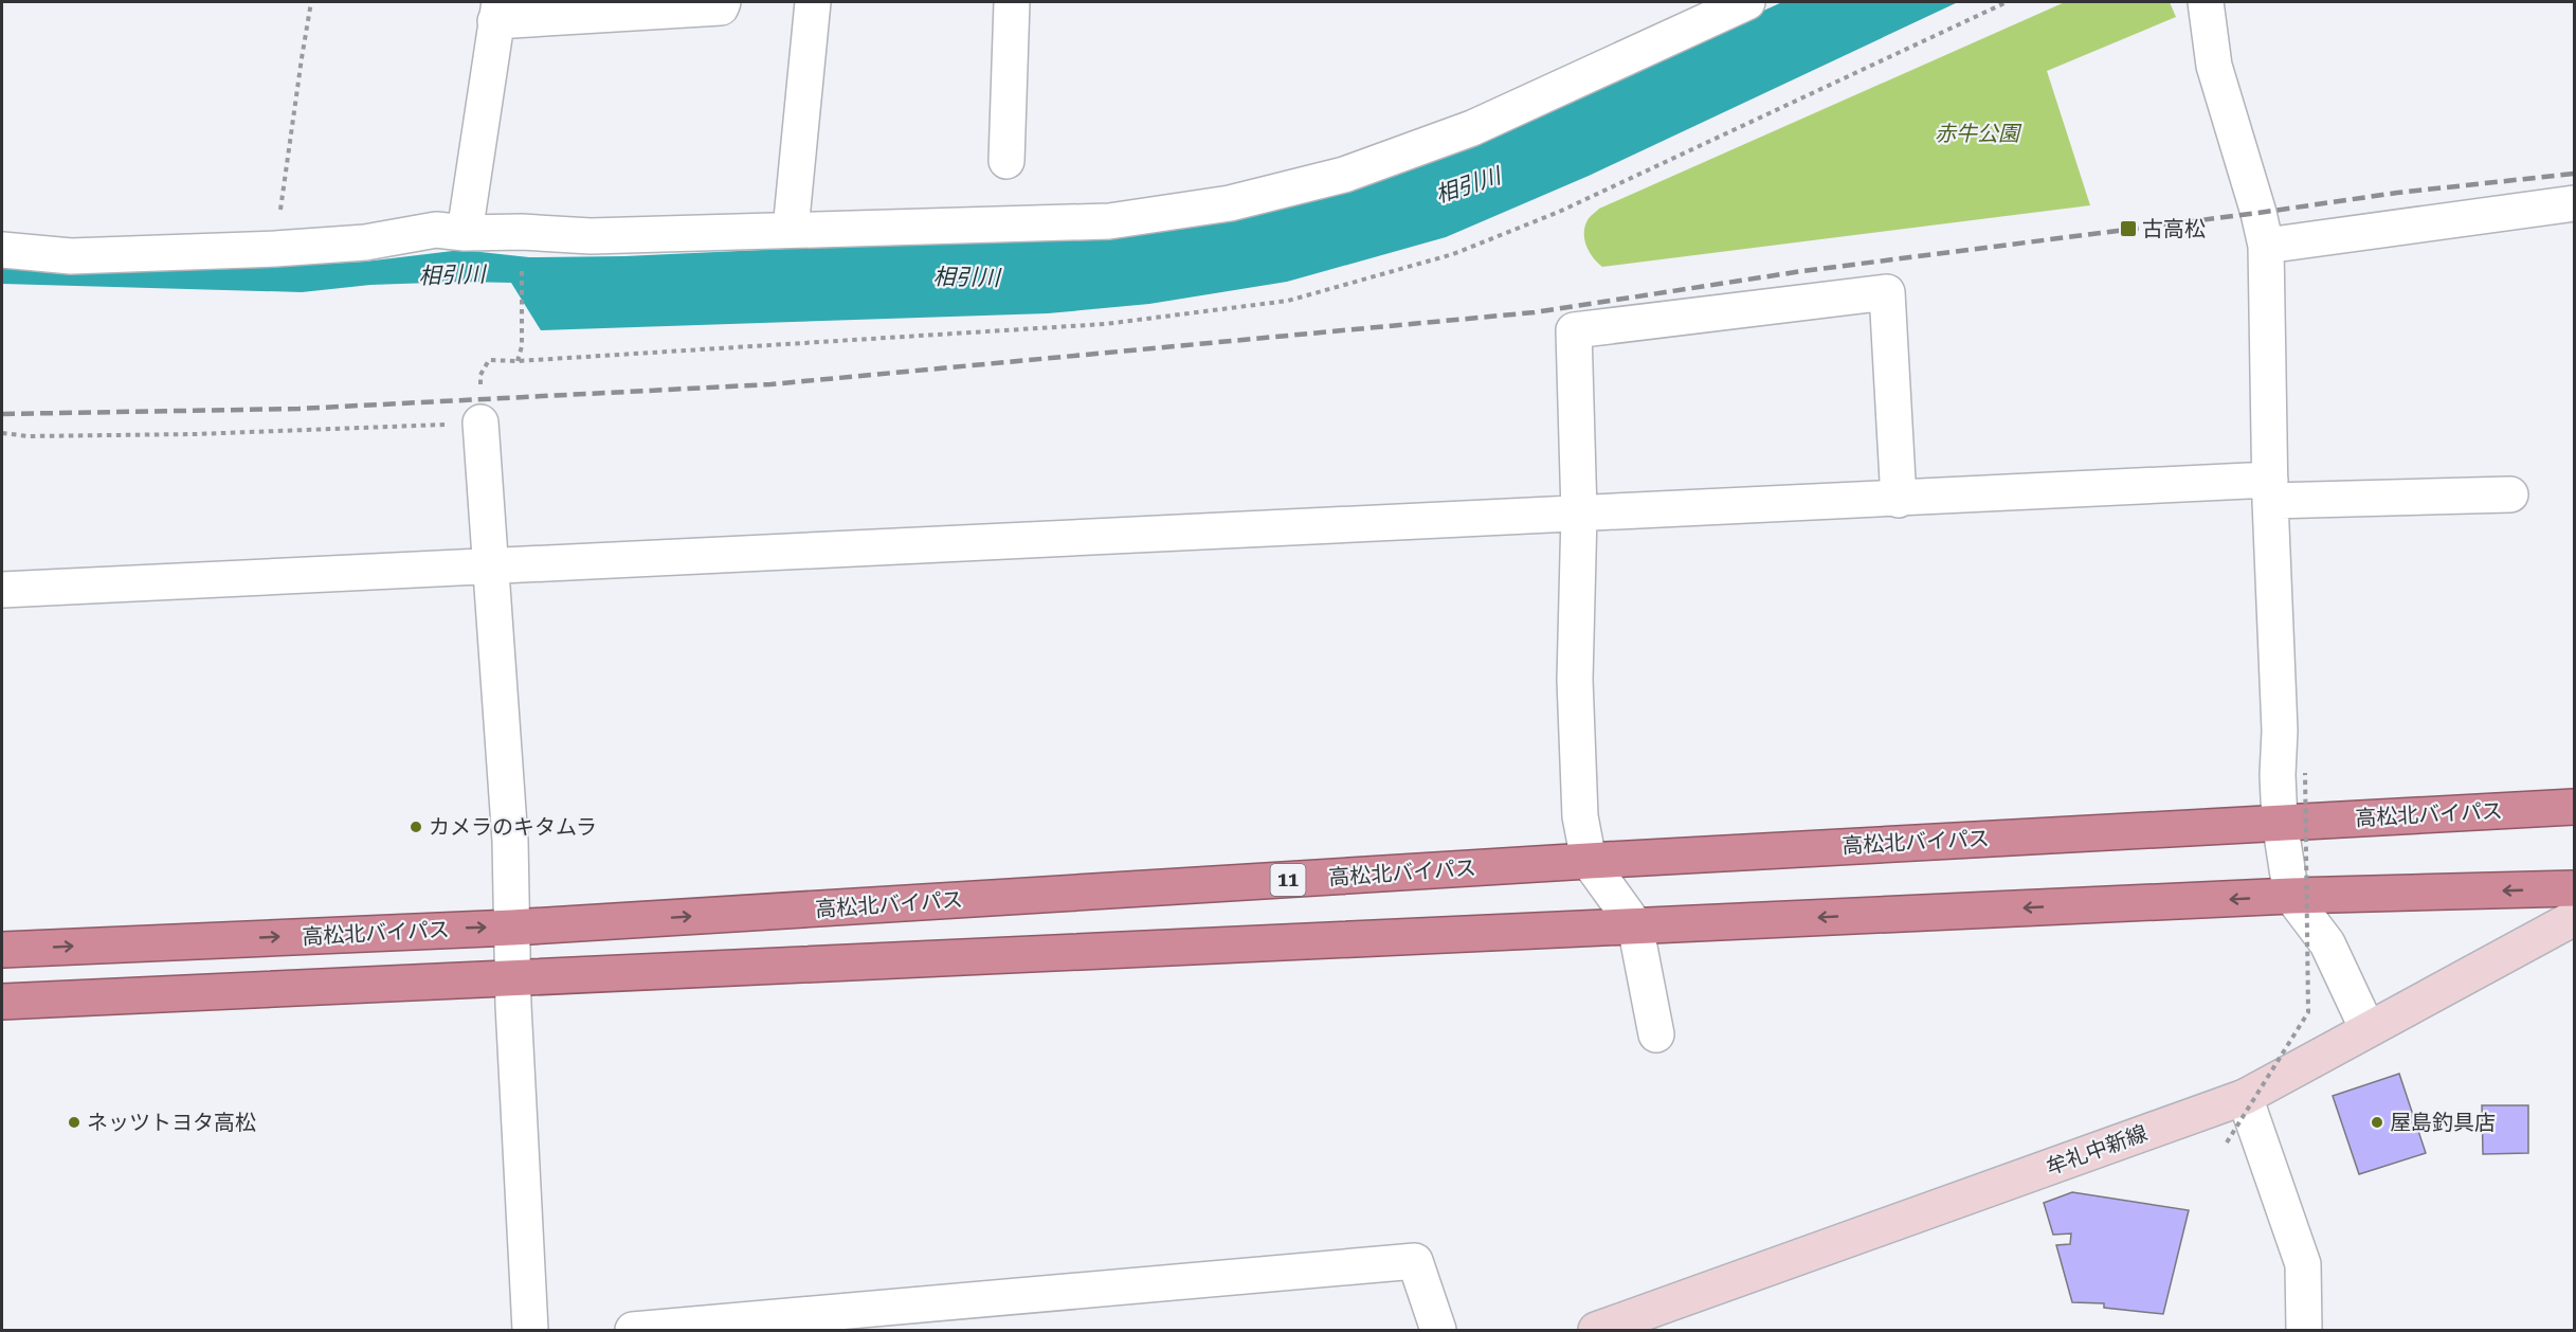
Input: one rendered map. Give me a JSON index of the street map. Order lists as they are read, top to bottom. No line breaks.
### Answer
{"streets":{"highway":["高松北バイパス","11"],"main road":["牟礼中新線"]},"water":["相引川"],"parks":["赤牛公園"],"places":{"transit":["古高松"],"other":["カメラのキタムラ","ネッツトヨタ高松","屋島釣具店"]}}
